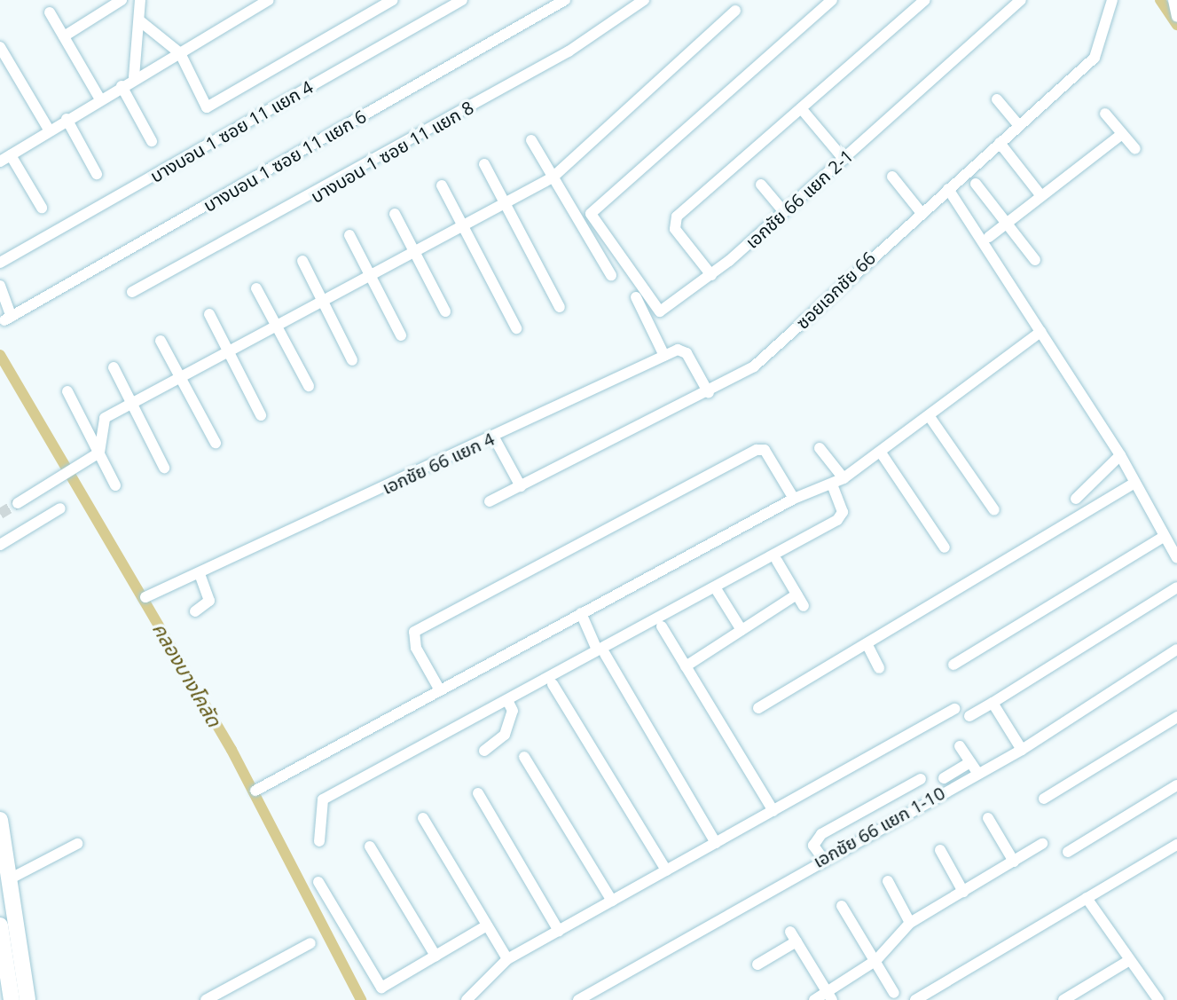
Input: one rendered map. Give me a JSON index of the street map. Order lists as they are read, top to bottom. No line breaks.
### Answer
{"streets":{"street":["บางบอน 1 ซอย 11 แยก 4","บางบอน 1 ซอย 11 แยก 8","บางบอน 1 ซอย 11 แยก 6","เอกชัย 66 แยก 2-1","ซอยเอกชัย 66","เอกชัย 66 แยก 4","เอกชัย 66 แยก 1-10"]},"water":["คลองบางโคลัด"]}
